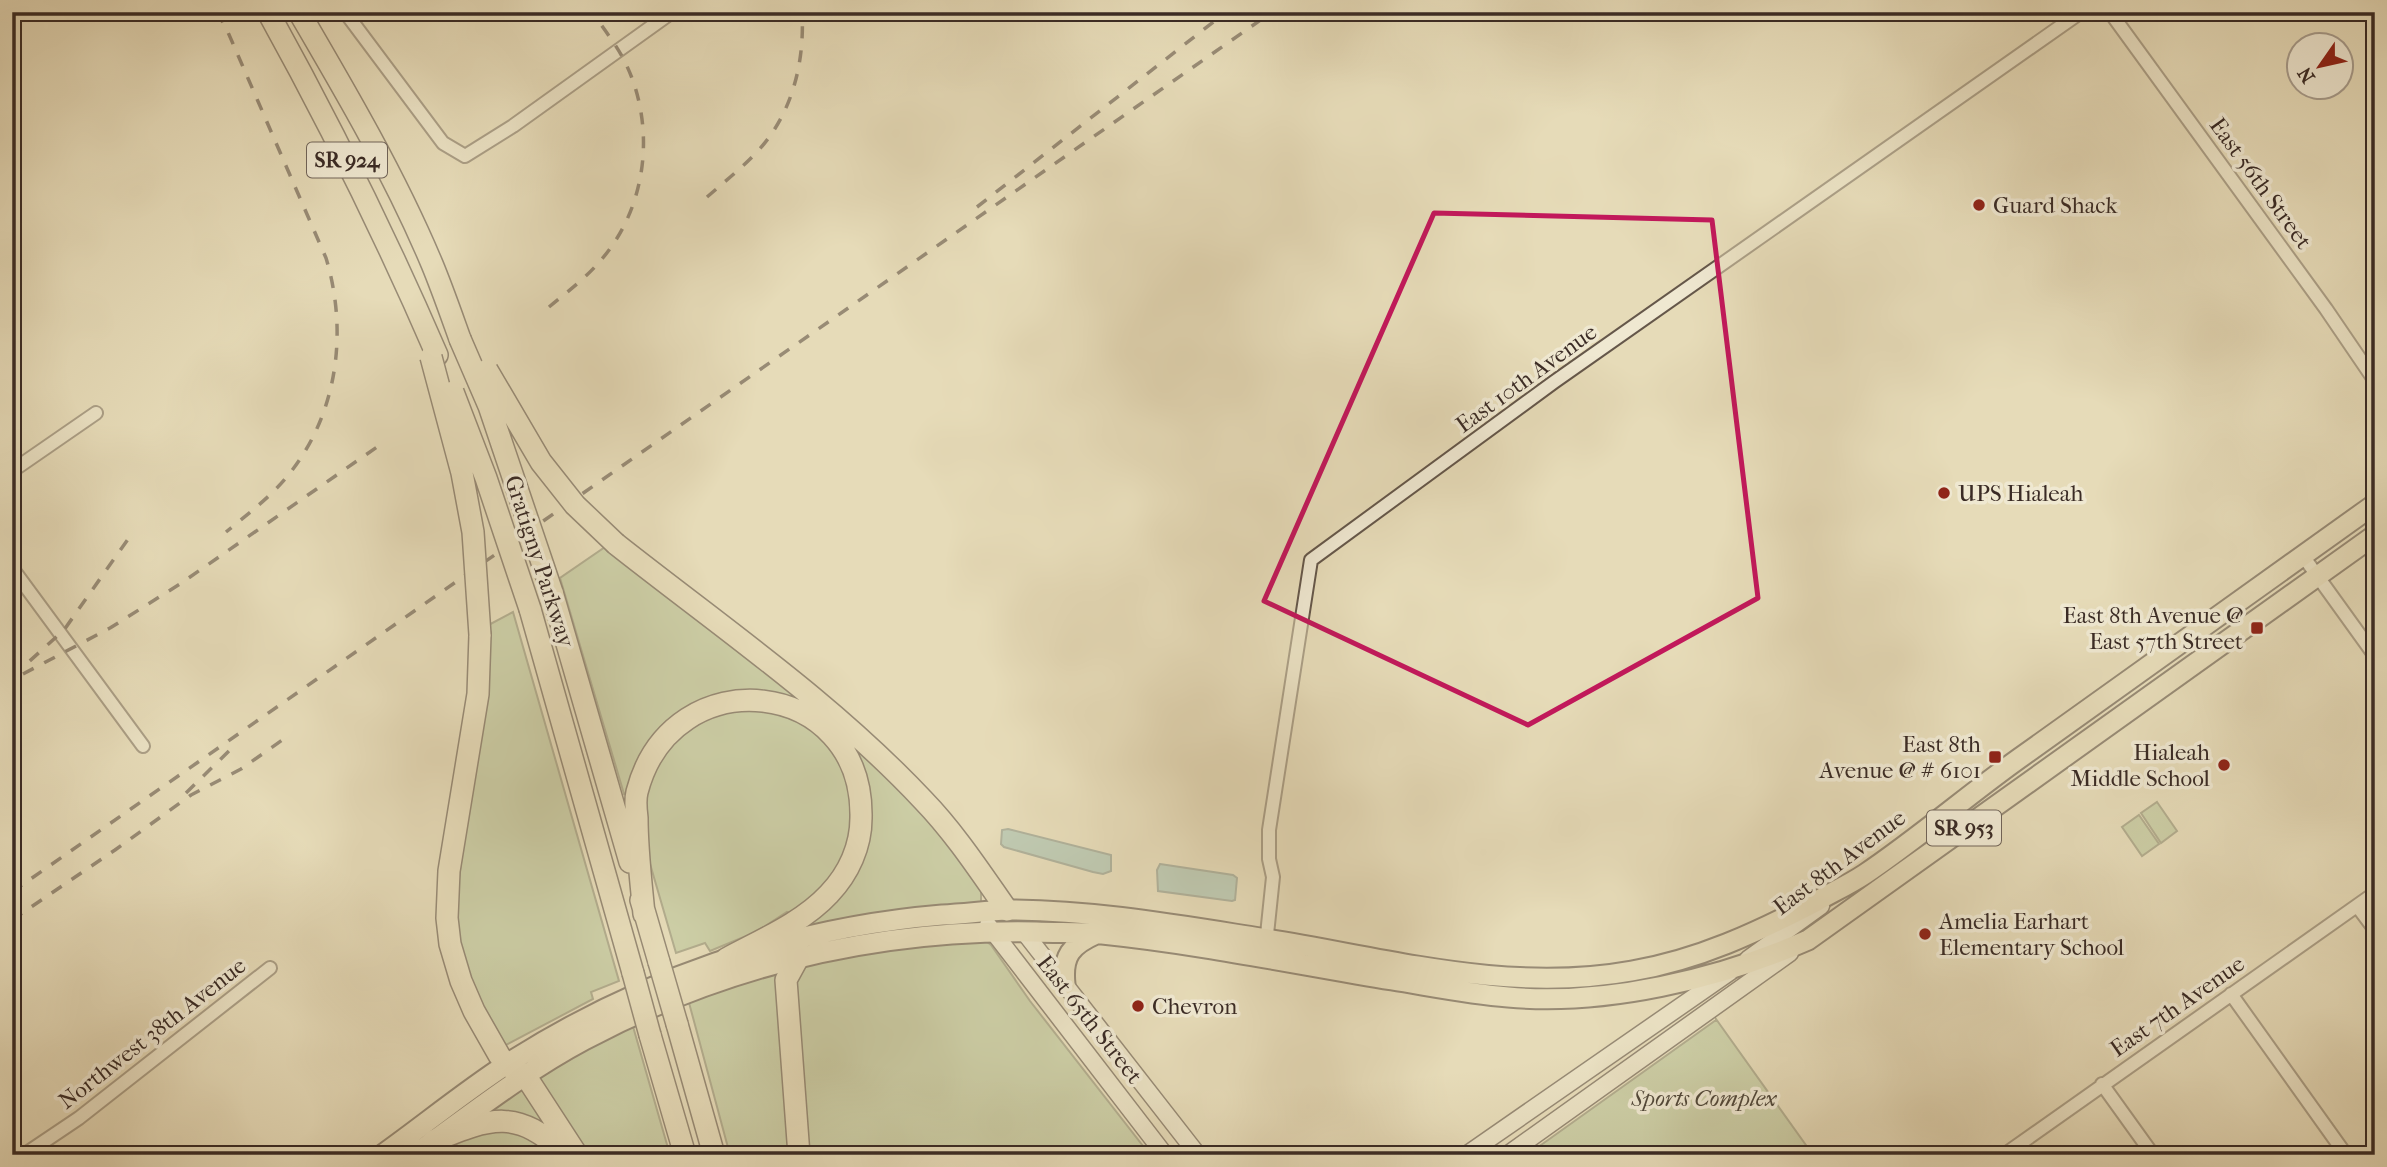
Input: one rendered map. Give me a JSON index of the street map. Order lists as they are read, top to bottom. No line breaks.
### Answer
{"streets":{"highway":["SR 924","Gratigny Parkway"],"main road":["SR 953","East 8th Avenue","East 65th Street"],"street":["East 56th Street","East 10th Avenue","East 7th Avenue","Northwest 38th Avenue"]},"crossings":[["SR 924","Gratigny Parkway"]],"parks":["Sports Complex"],"places":{"other":["Guard Shack","UPS Hialeah","Hialeah Middle School","Amelia Earhart Elementary School","Chevron"],"transit":["East 8th Avenue @ East 57th Street","East 8th Avenue @ # 6101"]},"north":"bottom left"}
